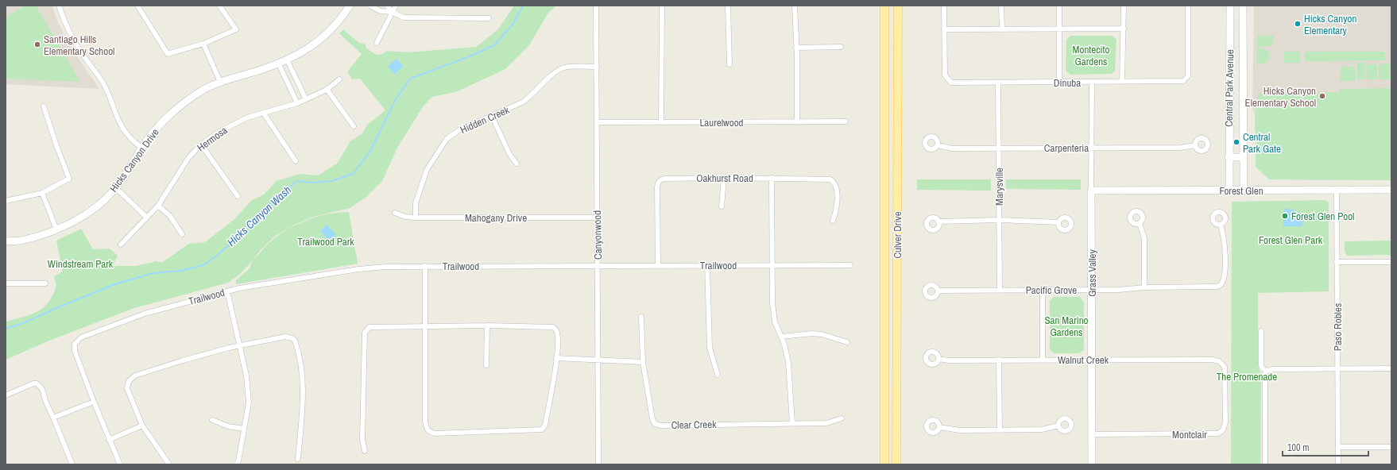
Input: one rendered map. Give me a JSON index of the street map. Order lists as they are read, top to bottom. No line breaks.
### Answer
{"streets":{"main road":["Culver Drive"],"street":["Dinuba","Central Park Avenue","Hidden Creek","Laurelwood","Hermosa","Carpenteria","Hicks Canyon Drive","Oakhurst Road","Marysville","Forest Glen","Mahogany Drive","Canyonwood","Trailwood","Grass Valley","Pacific Grove","Paso Robles","Walnut Creek","Clear Creek","Montclair"]},"crossings":[["Dinuba","Marysville"],["Dinuba","Grass Valley"],["Central Park Avenue","Forest Glen"],["Hidden Creek","Mahogany Drive"],["Hidden Creek","Canyonwood"],["Laurelwood","Canyonwood"],["Carpenteria","Marysville"],["Carpenteria","Grass Valley"],["Oakhurst Road","Trailwood"],["Marysville","Pacific Grove"],["Forest Glen","Grass Valley"],["Forest Glen","Paso Robles"],["Mahogany Drive","Canyonwood"],["Canyonwood","Trailwood"],["Grass Valley","Pacific Grove"],["Grass Valley","Walnut Creek"],["Grass Valley","Montclair"],["Walnut Creek","Montclair"]],"water":["Hicks Canyon Wash"],"parks":["Montecito Gardens","Forest Glen Park","Trailwood Park","Windstream Park","San Marino Gardens","The Promenade"],"places":["Hicks Canyon Elementary","Santiago Hills Elementary School","Hicks Canyon Elementary School","Central Park Gate","Forest Glen Pool"],"scale_bar":"100 m"}
